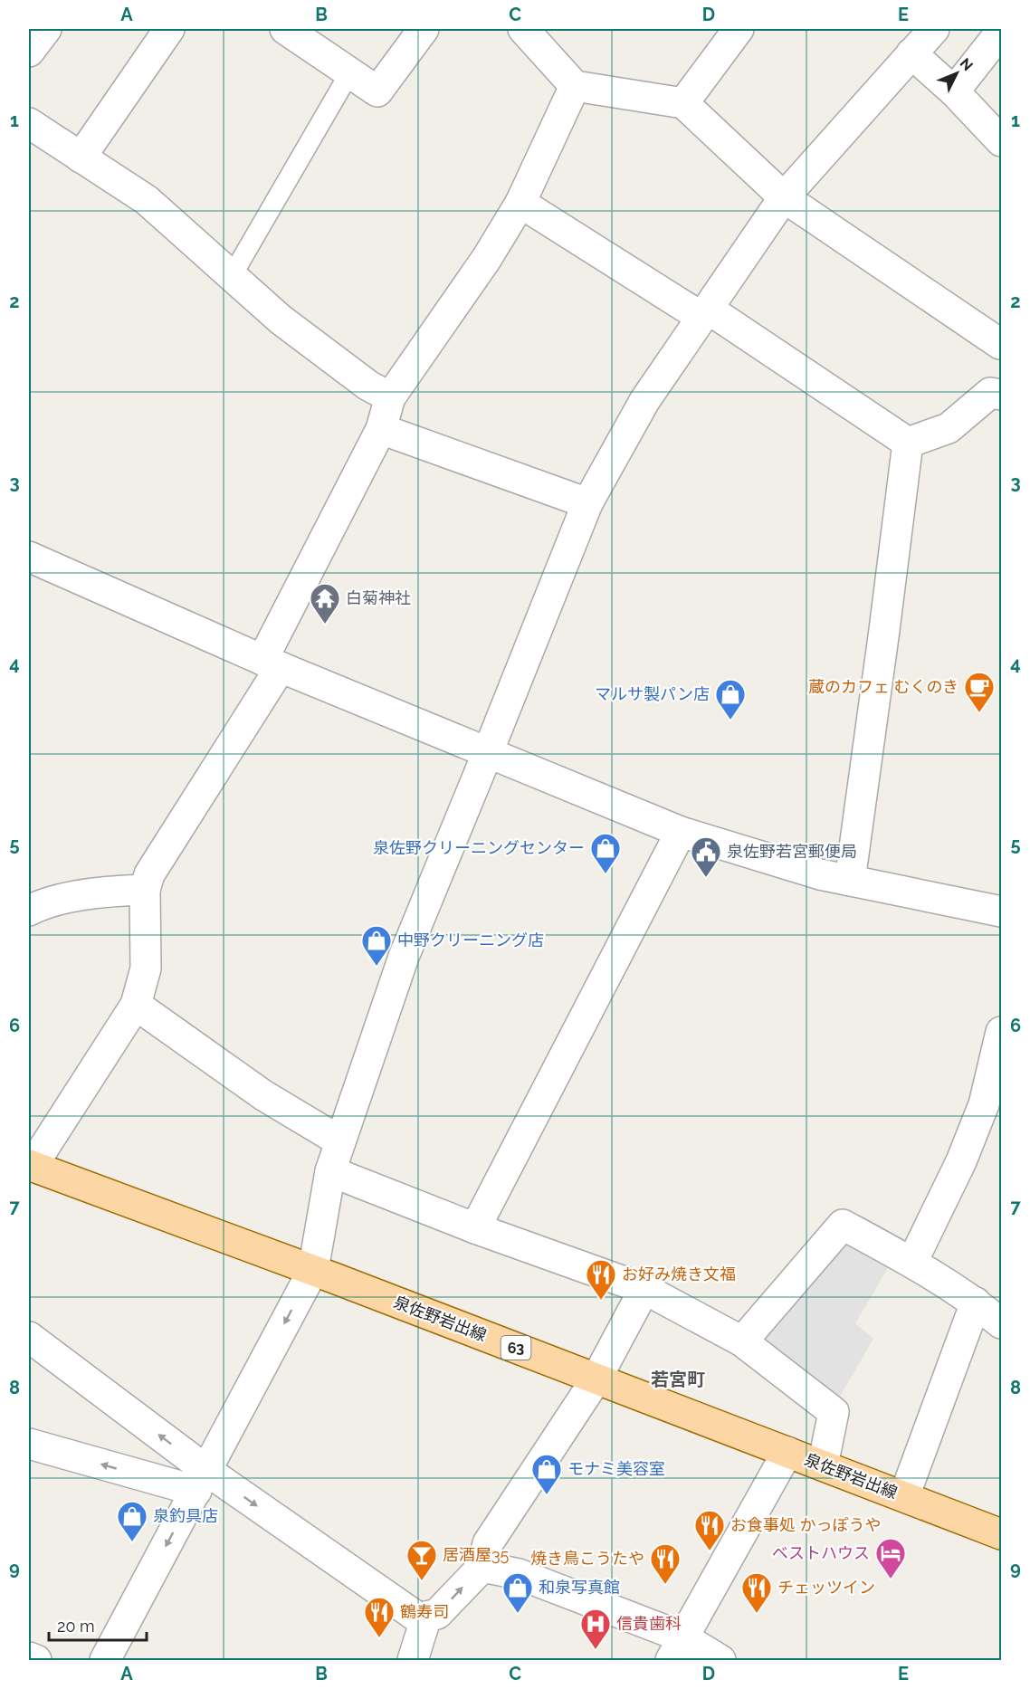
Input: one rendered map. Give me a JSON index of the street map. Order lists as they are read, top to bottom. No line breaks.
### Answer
{"streets":{"main road":["泉佐野岩出線","63"]},"districts":["若宮町"],"places":{"temple":["白菊神社"],"cafe":["蔵のカフェ むくのき"],"shop":["マルサ製パン店","泉佐野クリーニングセンター","中野クリーニング店","モナミ美容室","泉釣具店","和泉写真館"],"public building":["泉佐野若宮郵便局"],"restaurant":["お好み焼き文福","お食事処 かっぽうや","焼き鳥こうたや","チェッツイン","鶴寿司"],"hotel":["ベストハウス"],"bar":["居酒屋35"],"hospital":["信貴歯科"]},"scale_bar":"20 m","north":"top right","grid":{"columns":["A","B","C","D","E"],"rows":["1","2","3","4","5","6","7","8","9"]}}
